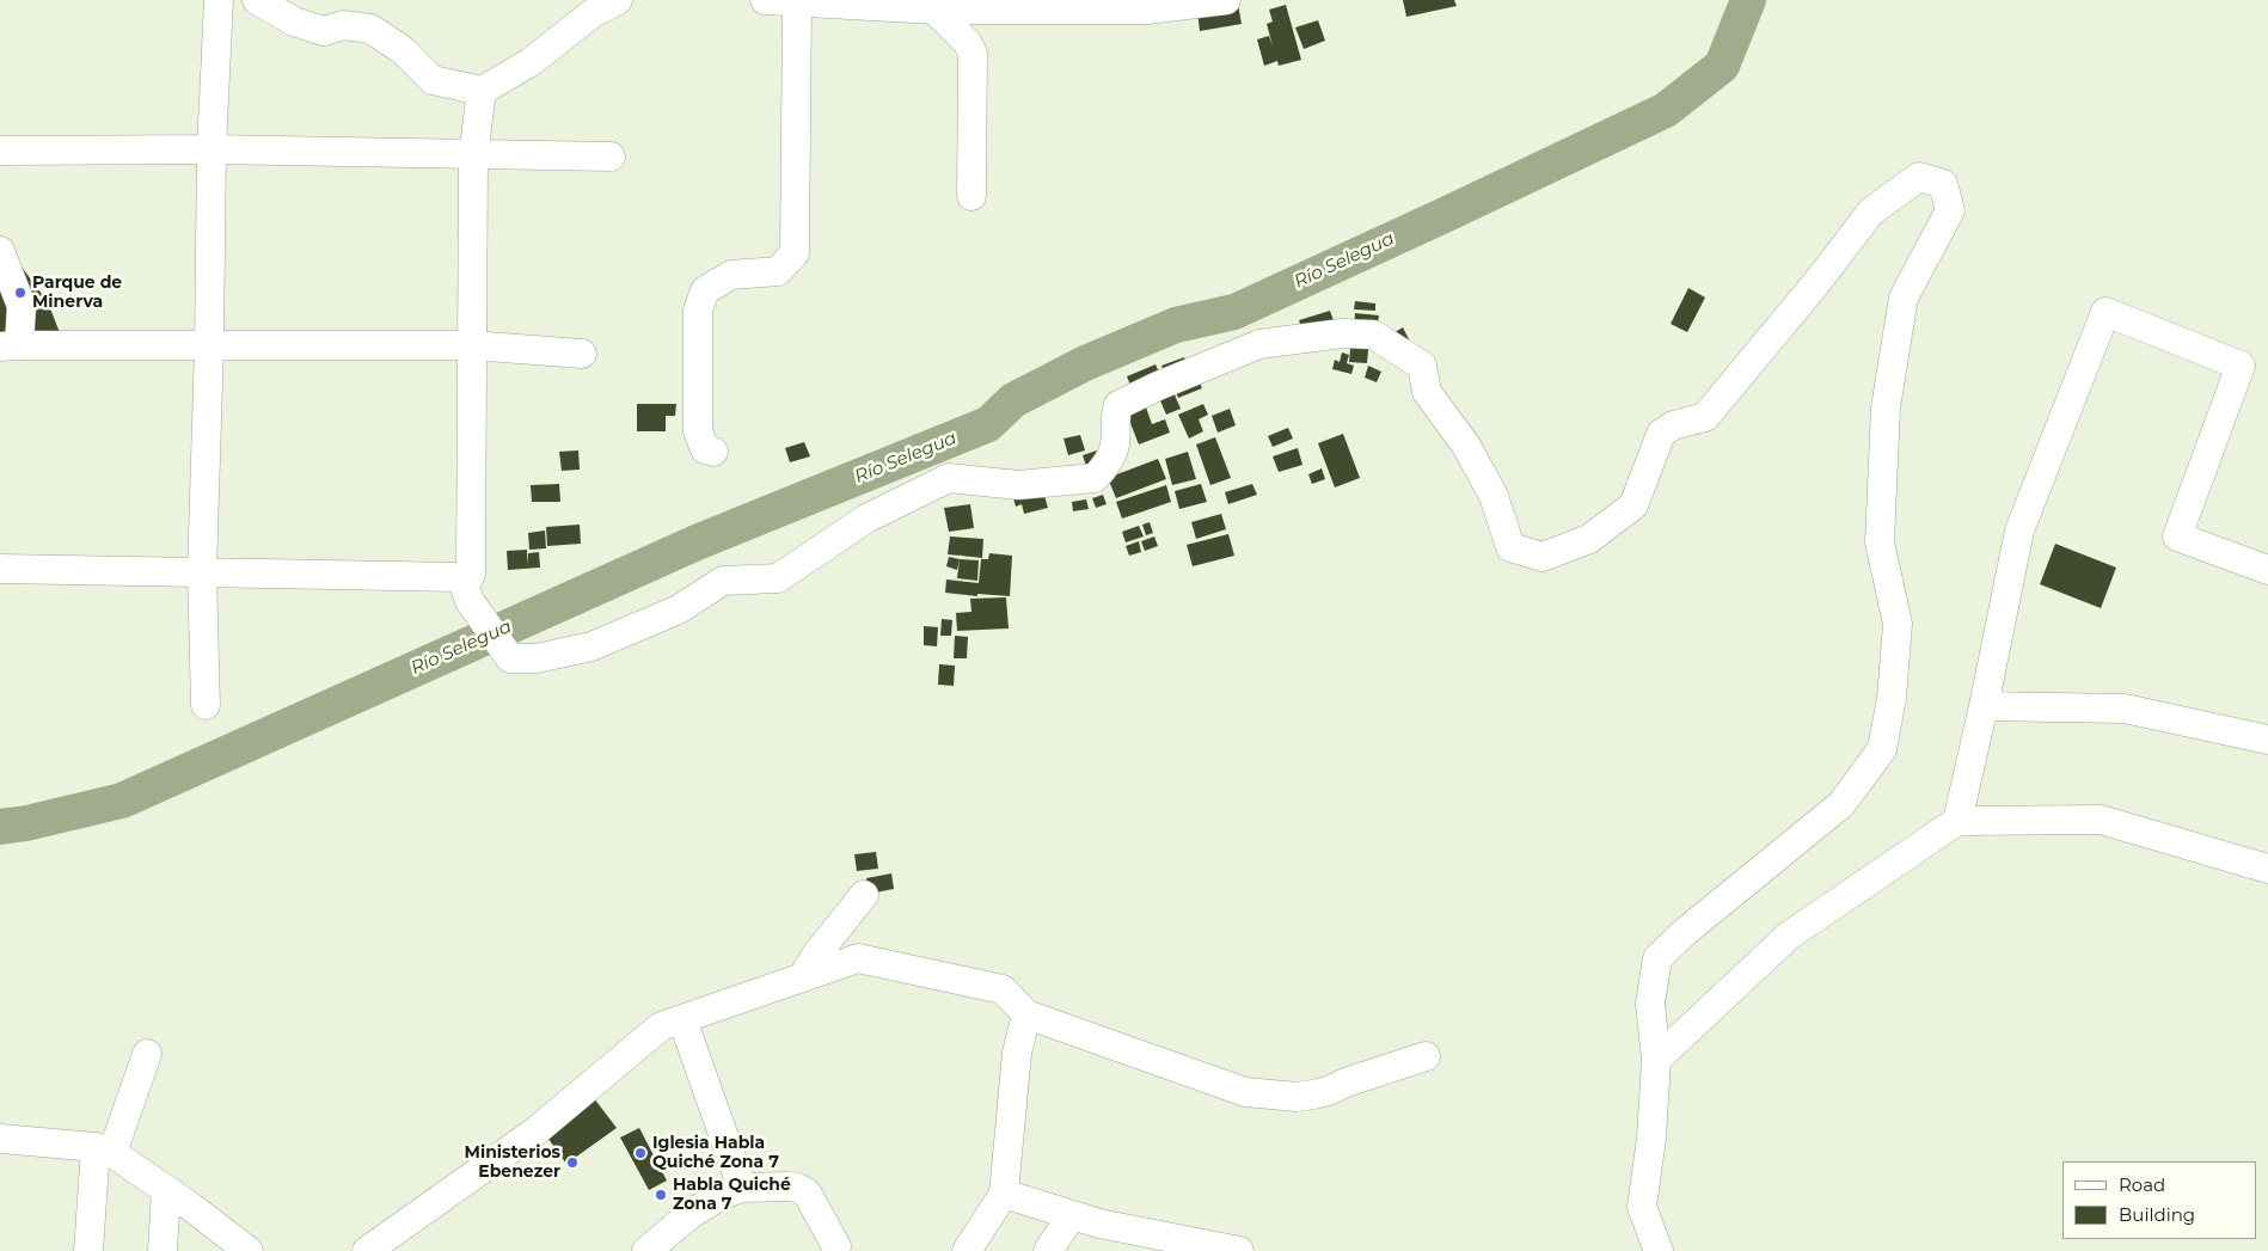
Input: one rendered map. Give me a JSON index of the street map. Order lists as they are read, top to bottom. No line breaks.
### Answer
{"water":["Río Selegua"],"places":["Parque de Minerva","Iglesia Habla Quiché Zona 7","Ministerios Ebenezer","Habla Quiché Zona 7"],"legend":["Road","Building"]}
